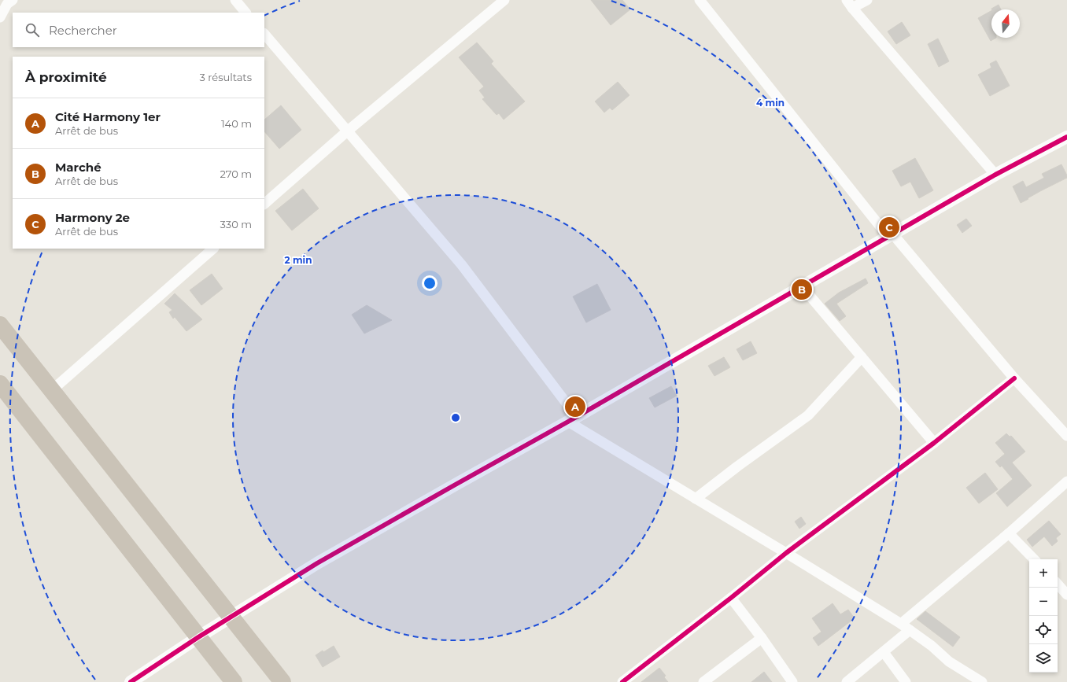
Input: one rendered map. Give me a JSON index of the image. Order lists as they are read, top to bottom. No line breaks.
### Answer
{"north":"top","page":{"search":"Rechercher","heading":["À proximité","3 résultats"],"list":[{"mark":"A","name":"Cité Harmony 1er","note":"Arrêt de bus","value":"140 m"},{"mark":"B","name":"Marché","note":"Arrêt de bus","value":"270 m"},{"mark":"C","name":"Harmony 2e","note":"Arrêt de bus","value":"330 m"}],"pins":["C","B","A"],"map_buttons":["+","−"]},"rings":["4 min","2 min"]}
